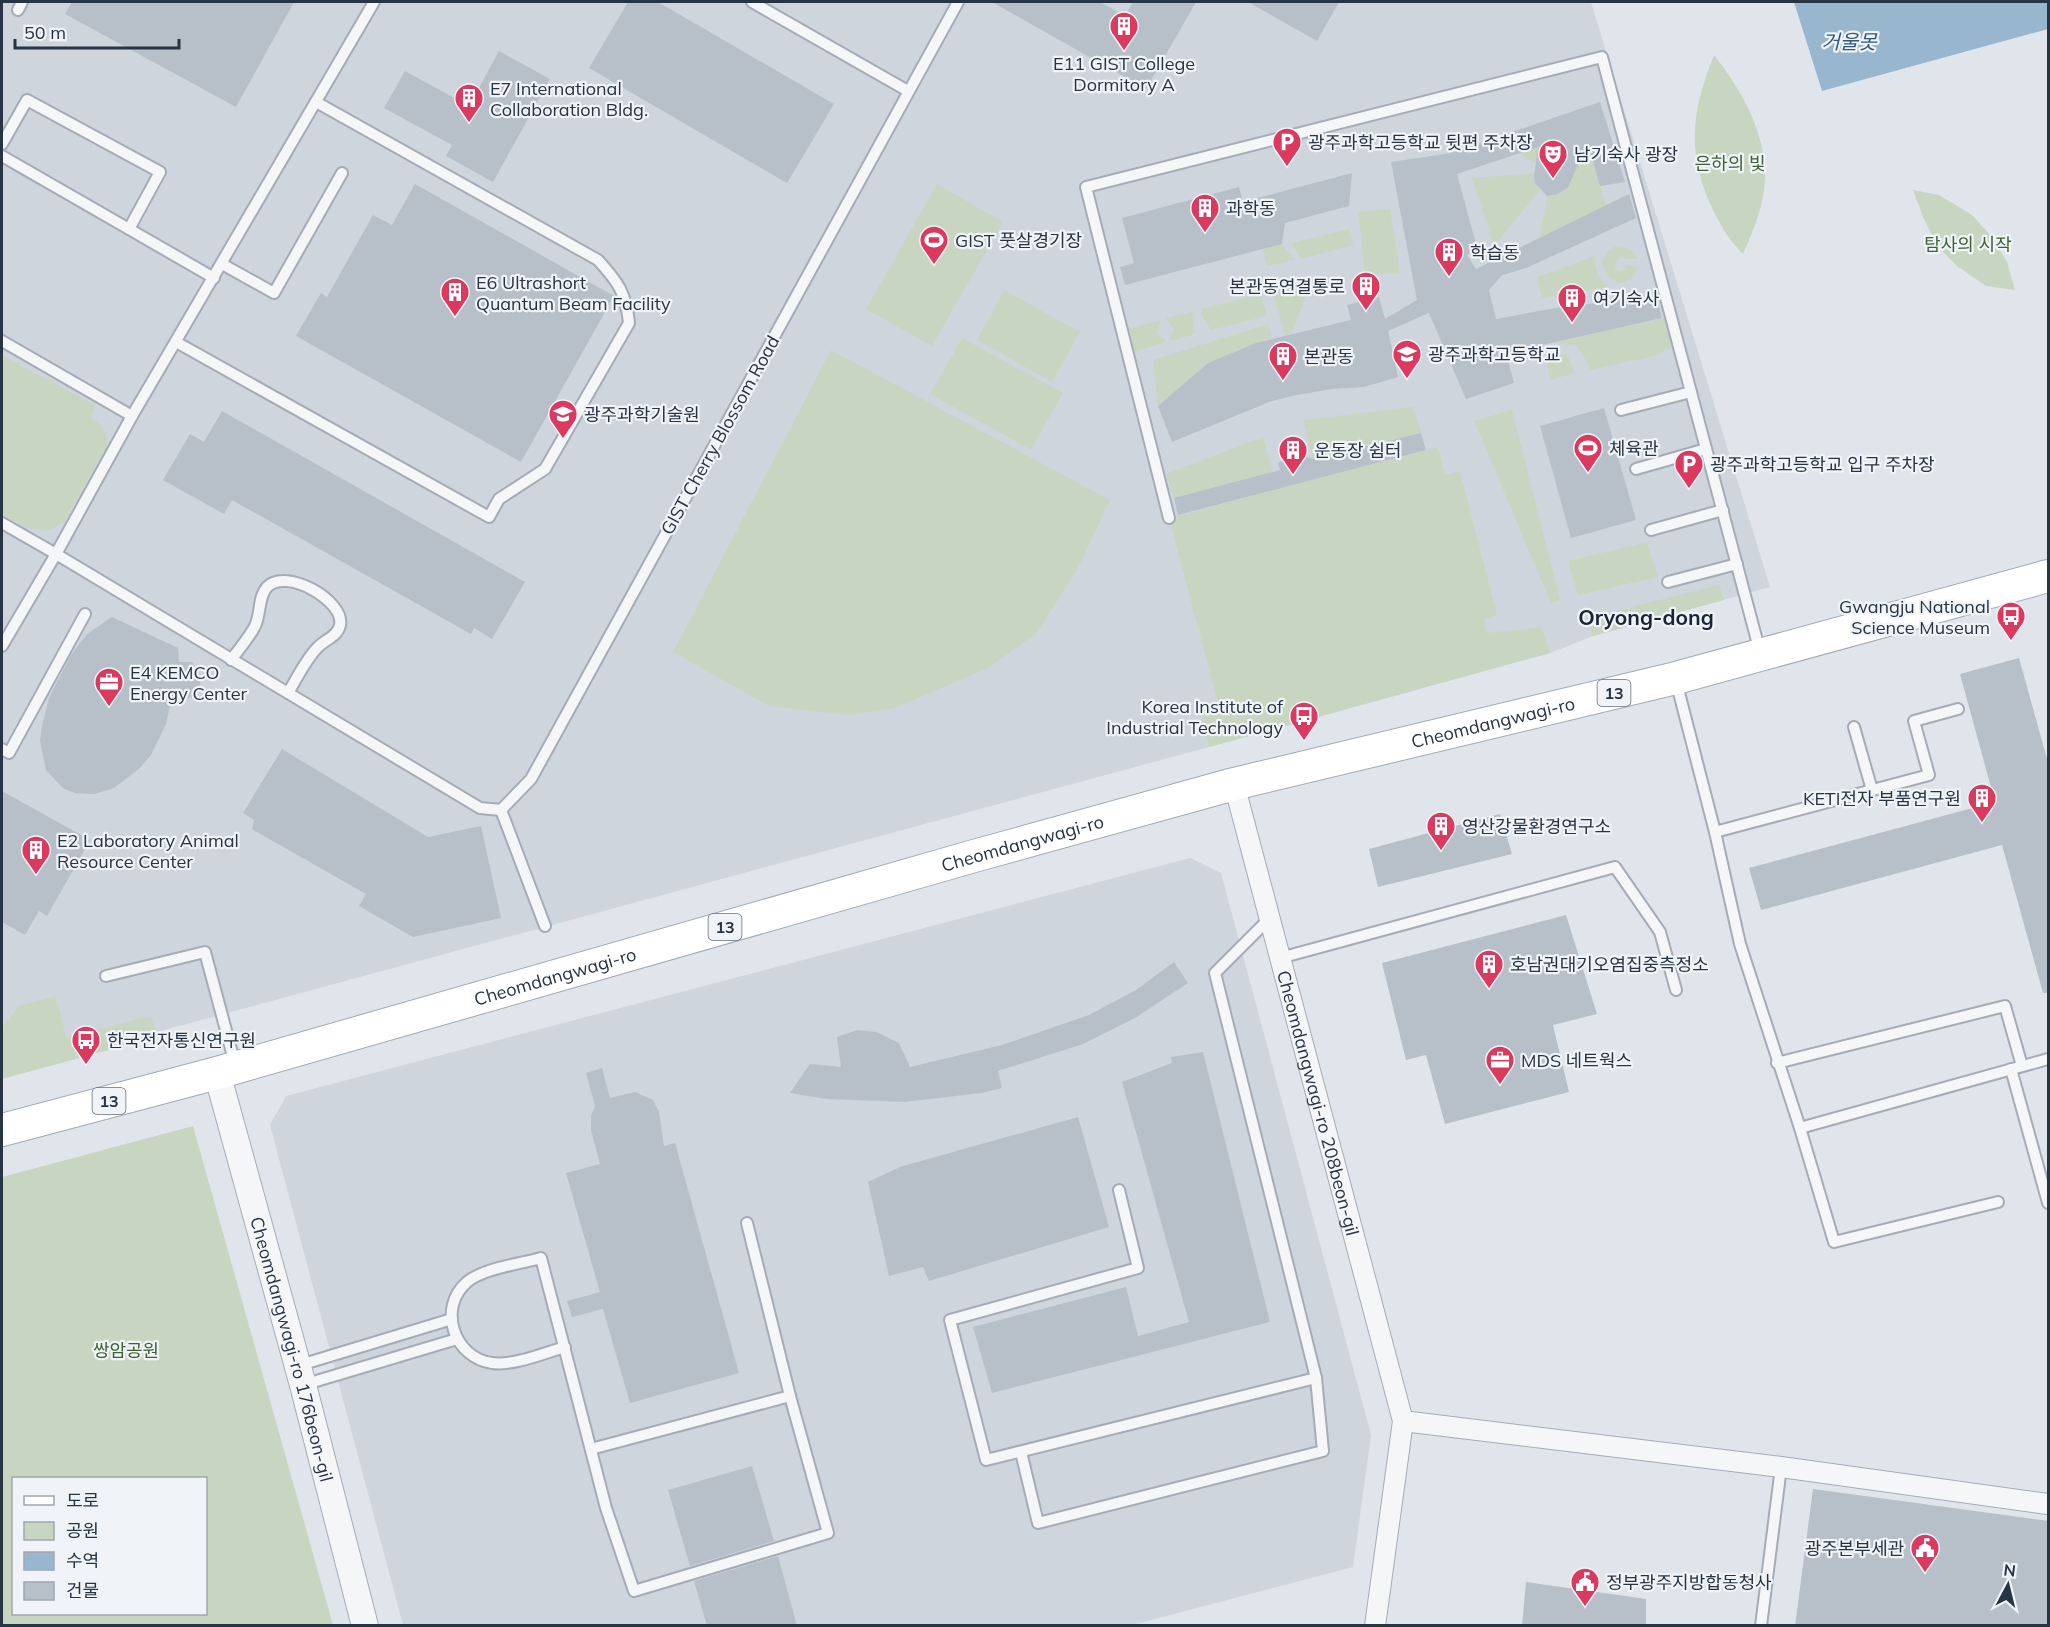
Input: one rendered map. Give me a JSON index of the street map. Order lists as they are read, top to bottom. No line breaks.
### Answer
{"streets":{"main road":["13","Cheomdangwagi-ro"],"street":["Cheomdangwagi-ro 208beon-gil","Cheomdangwagi-ro 176beon-gil"],"lane":["GIST Cherry Blossom Road"]},"crossings":[["Cheomdangwagi-ro","Cheomdangwagi-ro 208beon-gil"],["Cheomdangwagi-ro","Cheomdangwagi-ro 176beon-gil"]],"districts":["Oryong-dong"],"water":["거울못"],"parks":["은하의 빛","탐사의 시작","쌍암공원"],"places":{"building":["E11 GIST College Dormitory A","E7 International Collaboration Bldg.","과학동","학습동","본관동연결통로","E6 Ultrashort Quantum Beam Facility","여기숙사","본관동","운동장 쉼터","KETI전자 부품연구원","영산강물환경연구소","E2 Laboratory Animal Resource Center","호남권대기오염집중측정소"],"parking":["광주과학고등학교 뒷편 주차장","광주과학고등학교 입구 주차장"],"theatre":["남기숙사 광장"],"sports":["GIST 풋살경기장","체육관"],"school or university":["광주과학고등학교","광주과학기술원"],"bus stop":["Gwangju National Science Museum","Korea Institute of Industrial Technology","한국전자통신연구원"],"office":["E4 KEMCO Energy Center","MDS 네트웍스"],"public building":["광주본부세관","정부광주지방합동청사"]},"legend":["도로","공원","수역","건물"],"scale_bar":"50 m","north":"top"}
